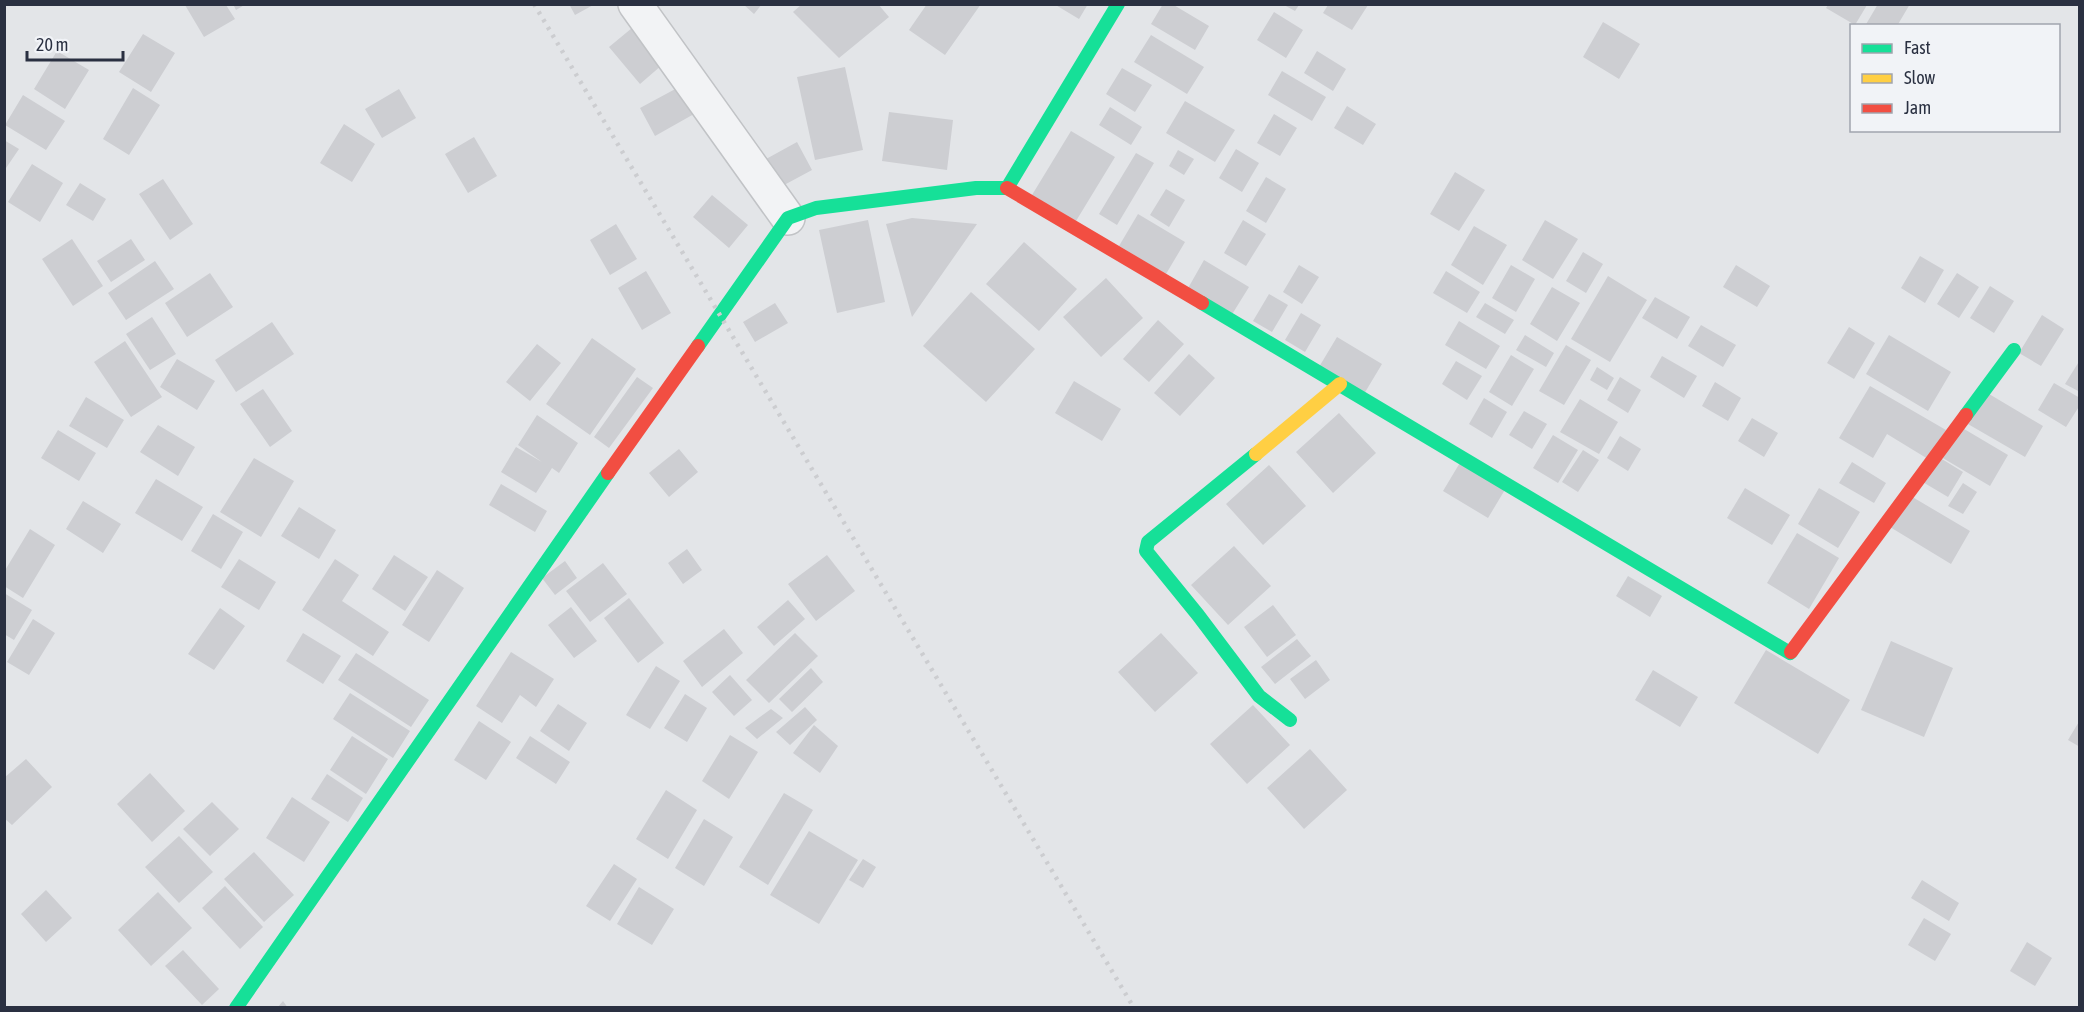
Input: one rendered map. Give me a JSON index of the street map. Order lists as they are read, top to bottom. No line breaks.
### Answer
{"legend":["Fast","Slow","Jam"],"scale_bar":"20 m"}
